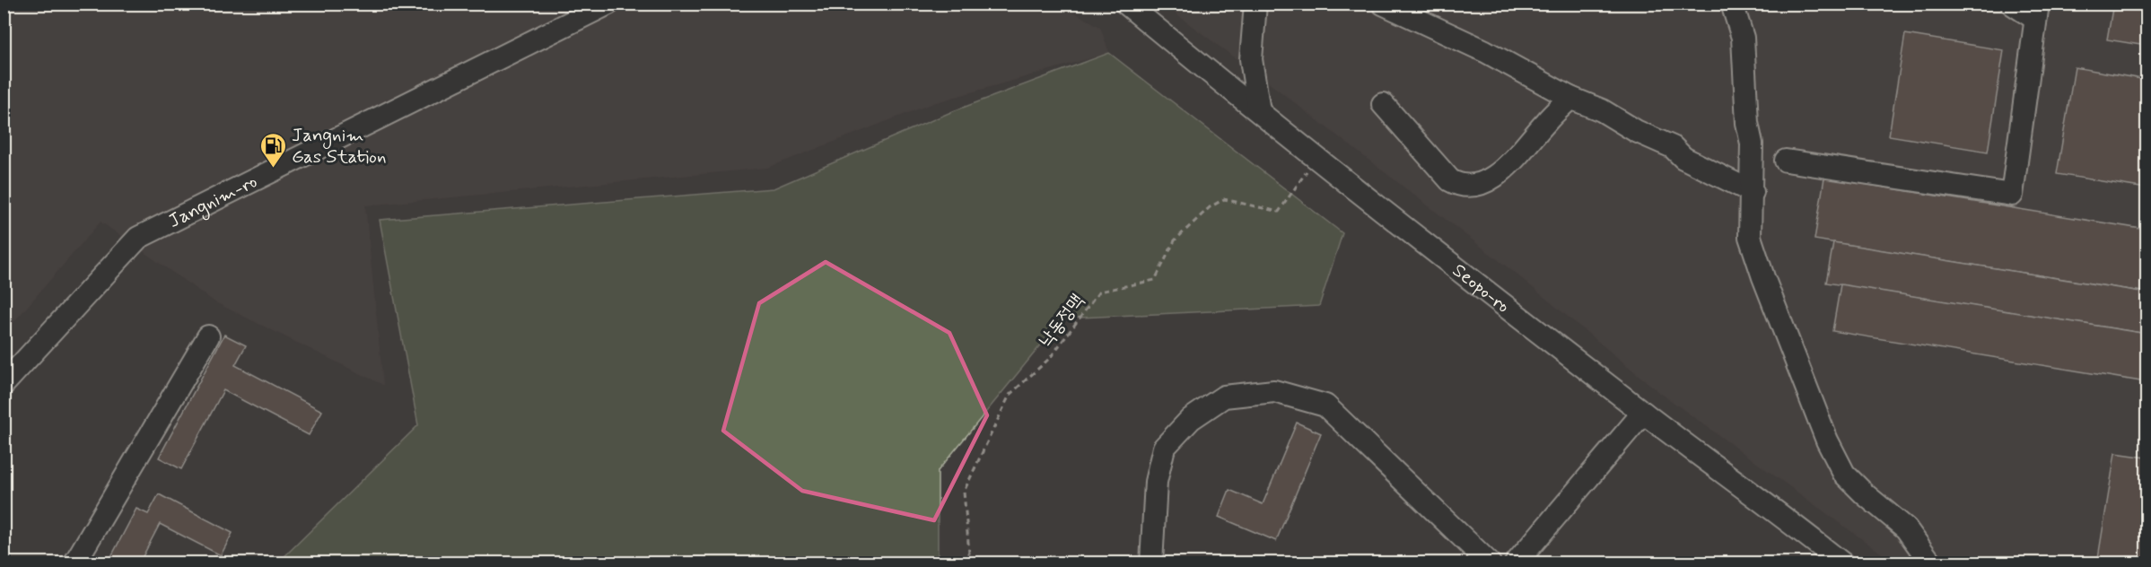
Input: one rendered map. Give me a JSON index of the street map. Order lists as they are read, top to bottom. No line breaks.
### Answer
{"streets":{"street":["Jangnim-ro","Seopo-ro"],"path":["낙동정맥"]},"crossings":[["Seopo-ro","낙동정맥"]],"places":{"fuel station":["Jangnim Gas Station"]}}
